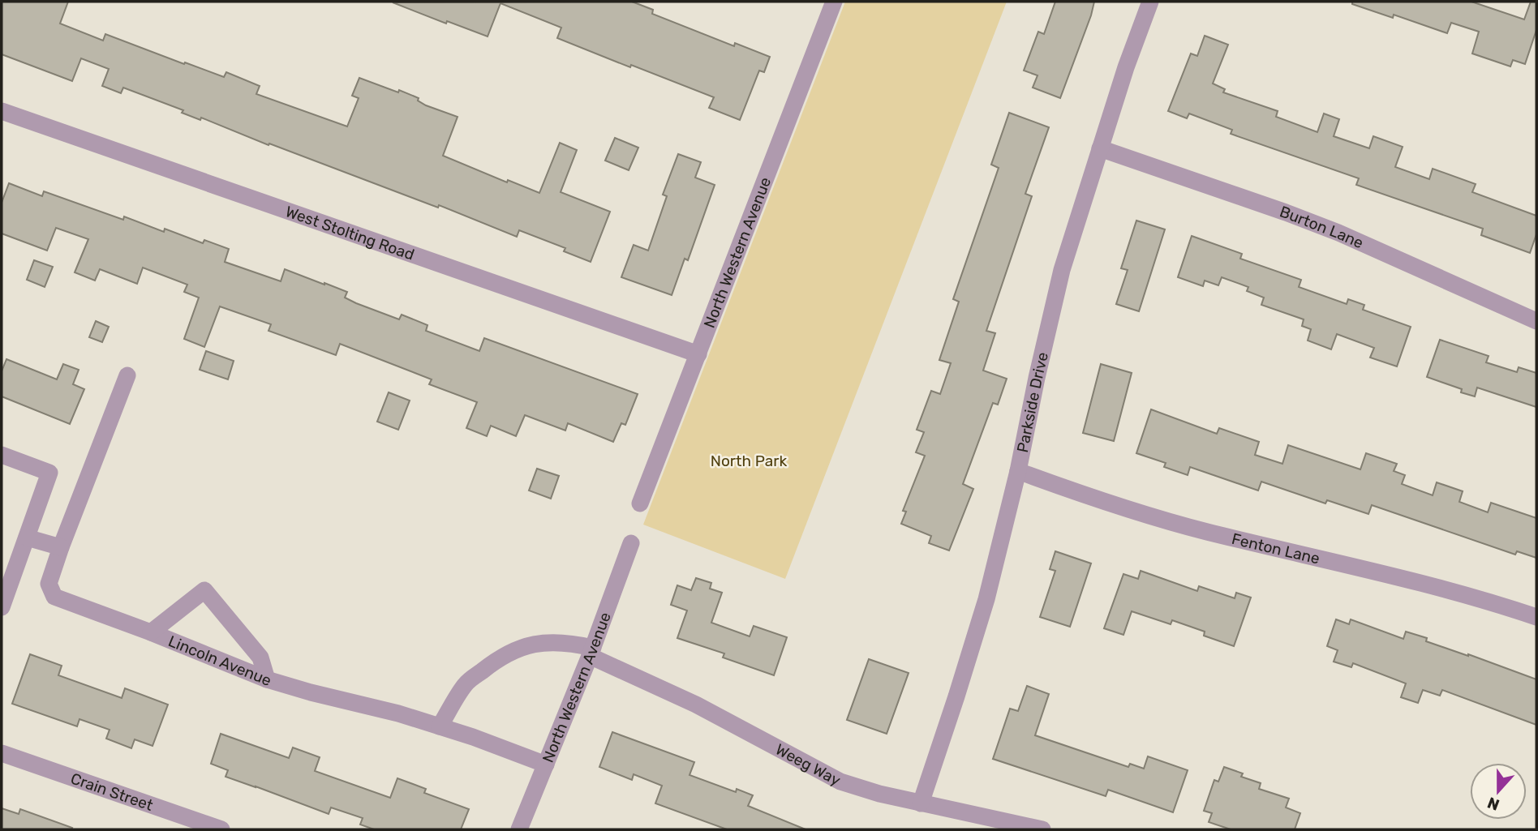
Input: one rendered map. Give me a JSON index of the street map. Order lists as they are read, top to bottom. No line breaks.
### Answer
{"streets":{"street":["Burton Lane","West Stolting Road","North Western Avenue","Parkside Drive","Fenton Lane","Lincoln Avenue","Weeg Way","Crain Street"]},"crossings":[["Burton Lane","Parkside Drive"],["West Stolting Road","North Western Avenue"],["North Western Avenue","Lincoln Avenue"],["North Western Avenue","Weeg Way"],["Parkside Drive","Fenton Lane"],["Parkside Drive","Weeg Way"]],"parks":["North Park"],"north":"bottom"}
